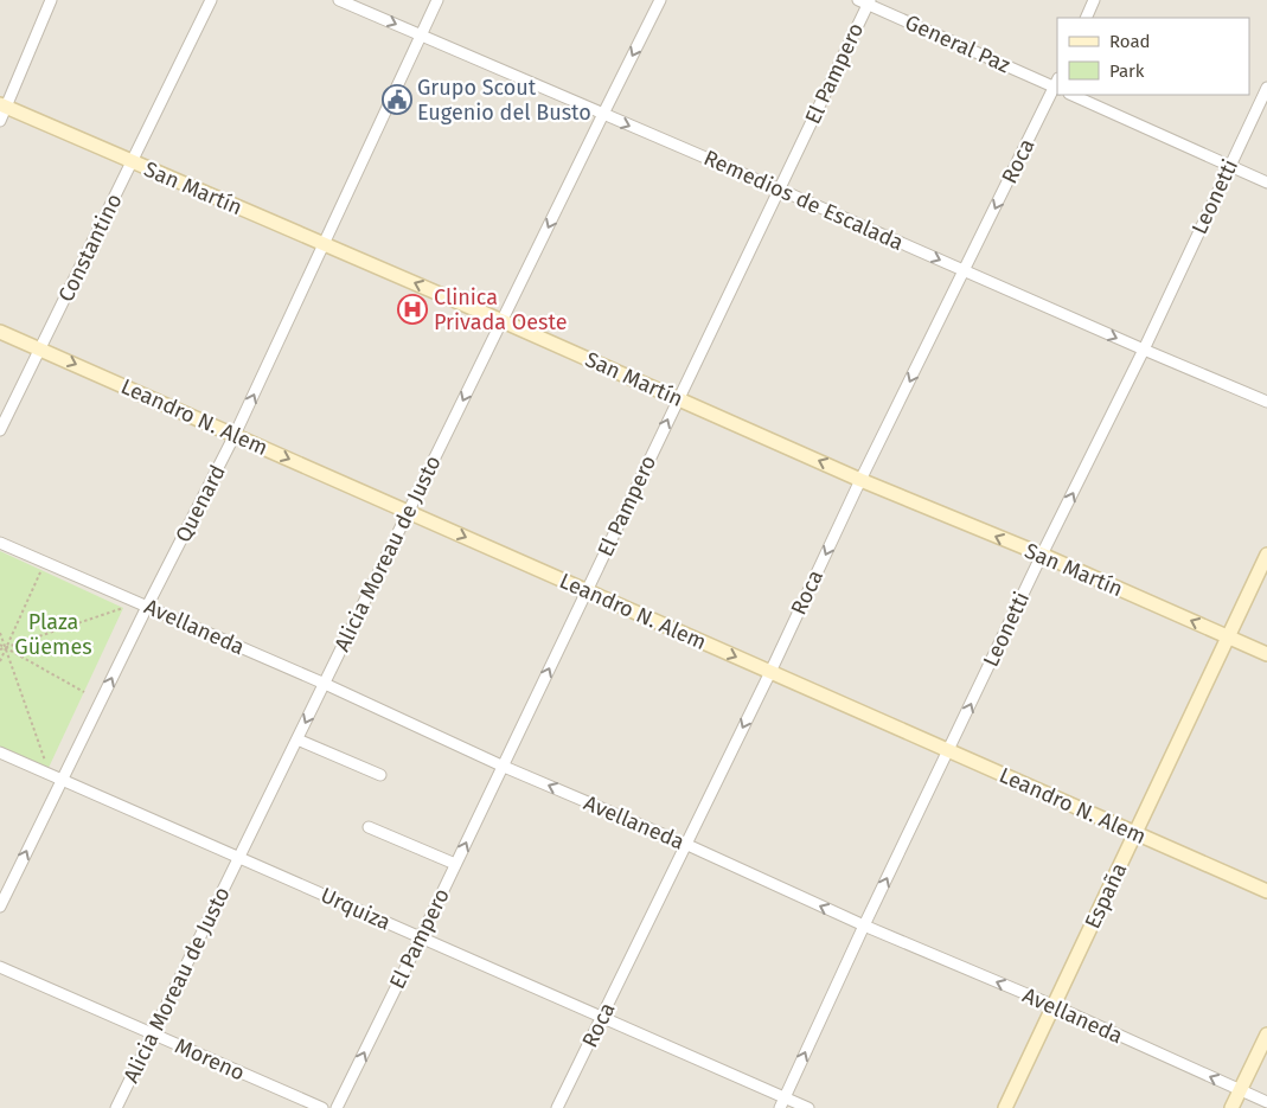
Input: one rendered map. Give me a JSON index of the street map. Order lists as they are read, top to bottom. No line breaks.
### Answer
{"streets":{"main road":["San Martín","Leandro N. Alem","España"],"street":["General Paz","El Pampero","Roca","Leonetti","Remedios de Escalada","Constantino","Quenard","Alicia Moreau de Justo","Avellaneda","Urquiza","Moreno"]},"crossings":[["General Paz","El Pampero"],["General Paz","Roca"],["El Pampero","San Martín"],["El Pampero","Remedios de Escalada"],["El Pampero","Leandro N. Alem"],["El Pampero","Avellaneda"],["El Pampero","Urquiza"],["Roca","San Martín"],["Roca","Remedios de Escalada"],["Roca","Leandro N. Alem"],["Roca","Avellaneda"],["Roca","Urquiza"],["San Martín","Leonetti"],["San Martín","Constantino"],["San Martín","Quenard"],["San Martín","Alicia Moreau de Justo"],["San Martín","España"],["Leonetti","Remedios de Escalada"],["Leonetti","Leandro N. Alem"],["Leonetti","Avellaneda"],["Leonetti","Urquiza"],["Remedios de Escalada","Quenard"],["Remedios de Escalada","Alicia Moreau de Justo"],["Constantino","Leandro N. Alem"],["Leandro N. Alem","Quenard"],["Leandro N. Alem","Alicia Moreau de Justo"],["Leandro N. Alem","España"],["Quenard","Avellaneda"],["Quenard","Urquiza"],["Alicia Moreau de Justo","Avellaneda"],["Alicia Moreau de Justo","Urquiza"],["Alicia Moreau de Justo","Moreno"],["Avellaneda","España"]],"one_way":["El Pampero","Roca","San Martín","Leonetti","Remedios de Escalada","Leandro N. Alem","Quenard","Alicia Moreau de Justo","Avellaneda"],"parks":["Plaza Güemes"],"places":{"public building":["Grupo Scout Eugenio del Busto"],"hospital":["Clinica Privada Oeste"]},"legend":["Road","Park"]}
